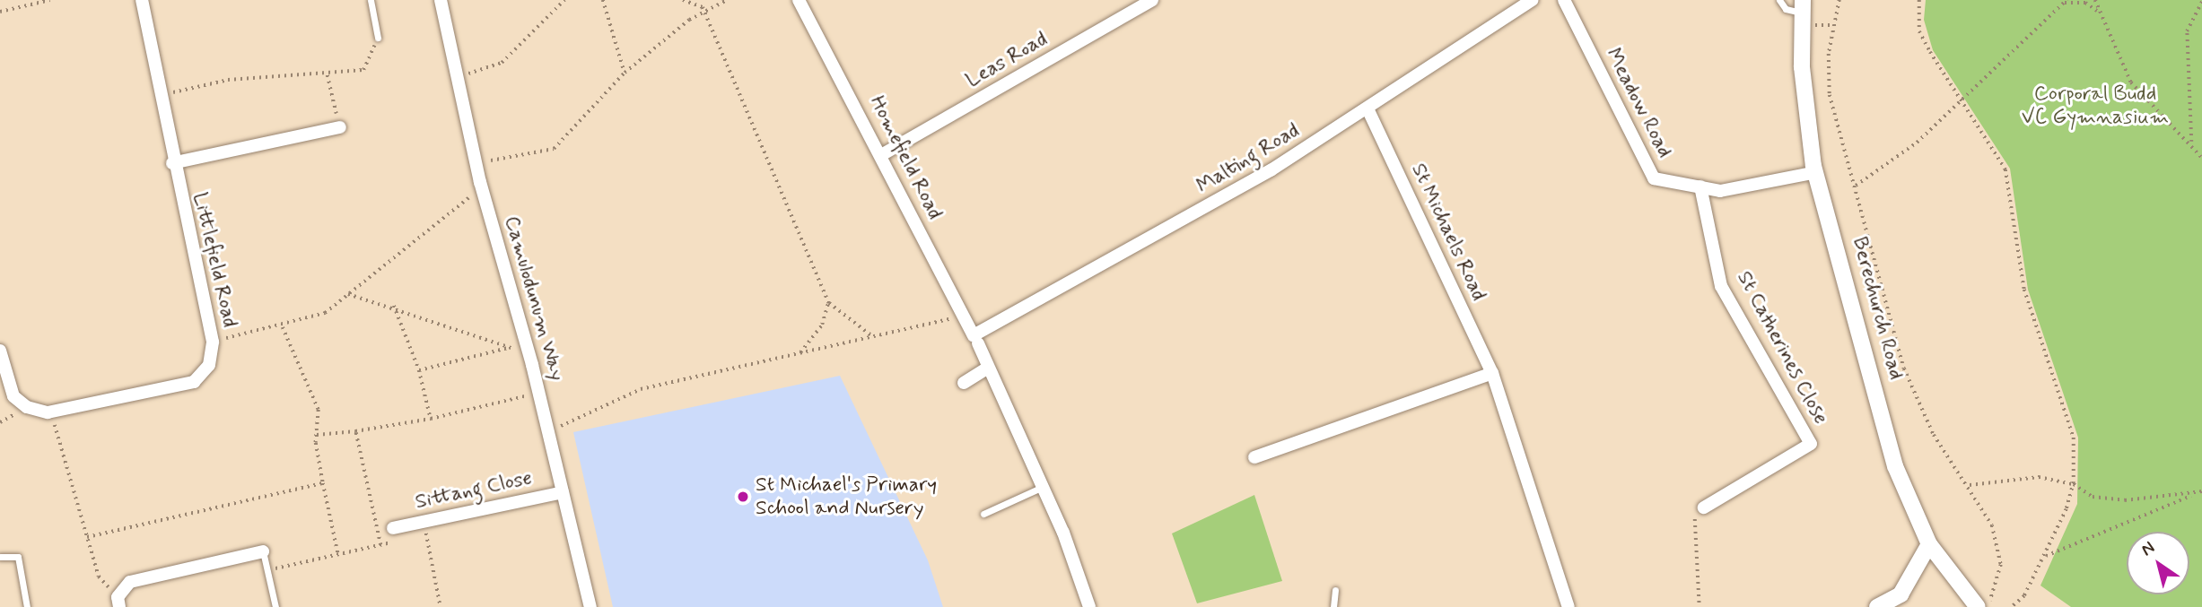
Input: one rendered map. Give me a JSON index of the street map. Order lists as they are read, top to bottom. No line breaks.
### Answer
{"streets":{"street":["Leas Road","Meadow Road","Homefield Road","Malting Road","St Michaels Road","Littlefield Road","Camulodunum Way","Berechurch Road","St Catherines Close","Sittang Close"]},"crossings":[["Leas Road","Homefield Road"],["Meadow Road","Berechurch Road"],["Meadow Road","St Catherines Close"],["Homefield Road","Malting Road"],["Malting Road","St Michaels Road"],["Camulodunum Way","Sittang Close"]],"parks":["Corporal Budd VC Gymnasium"],"places":["St Michael's Primary School and Nursery"],"north":"top left"}
